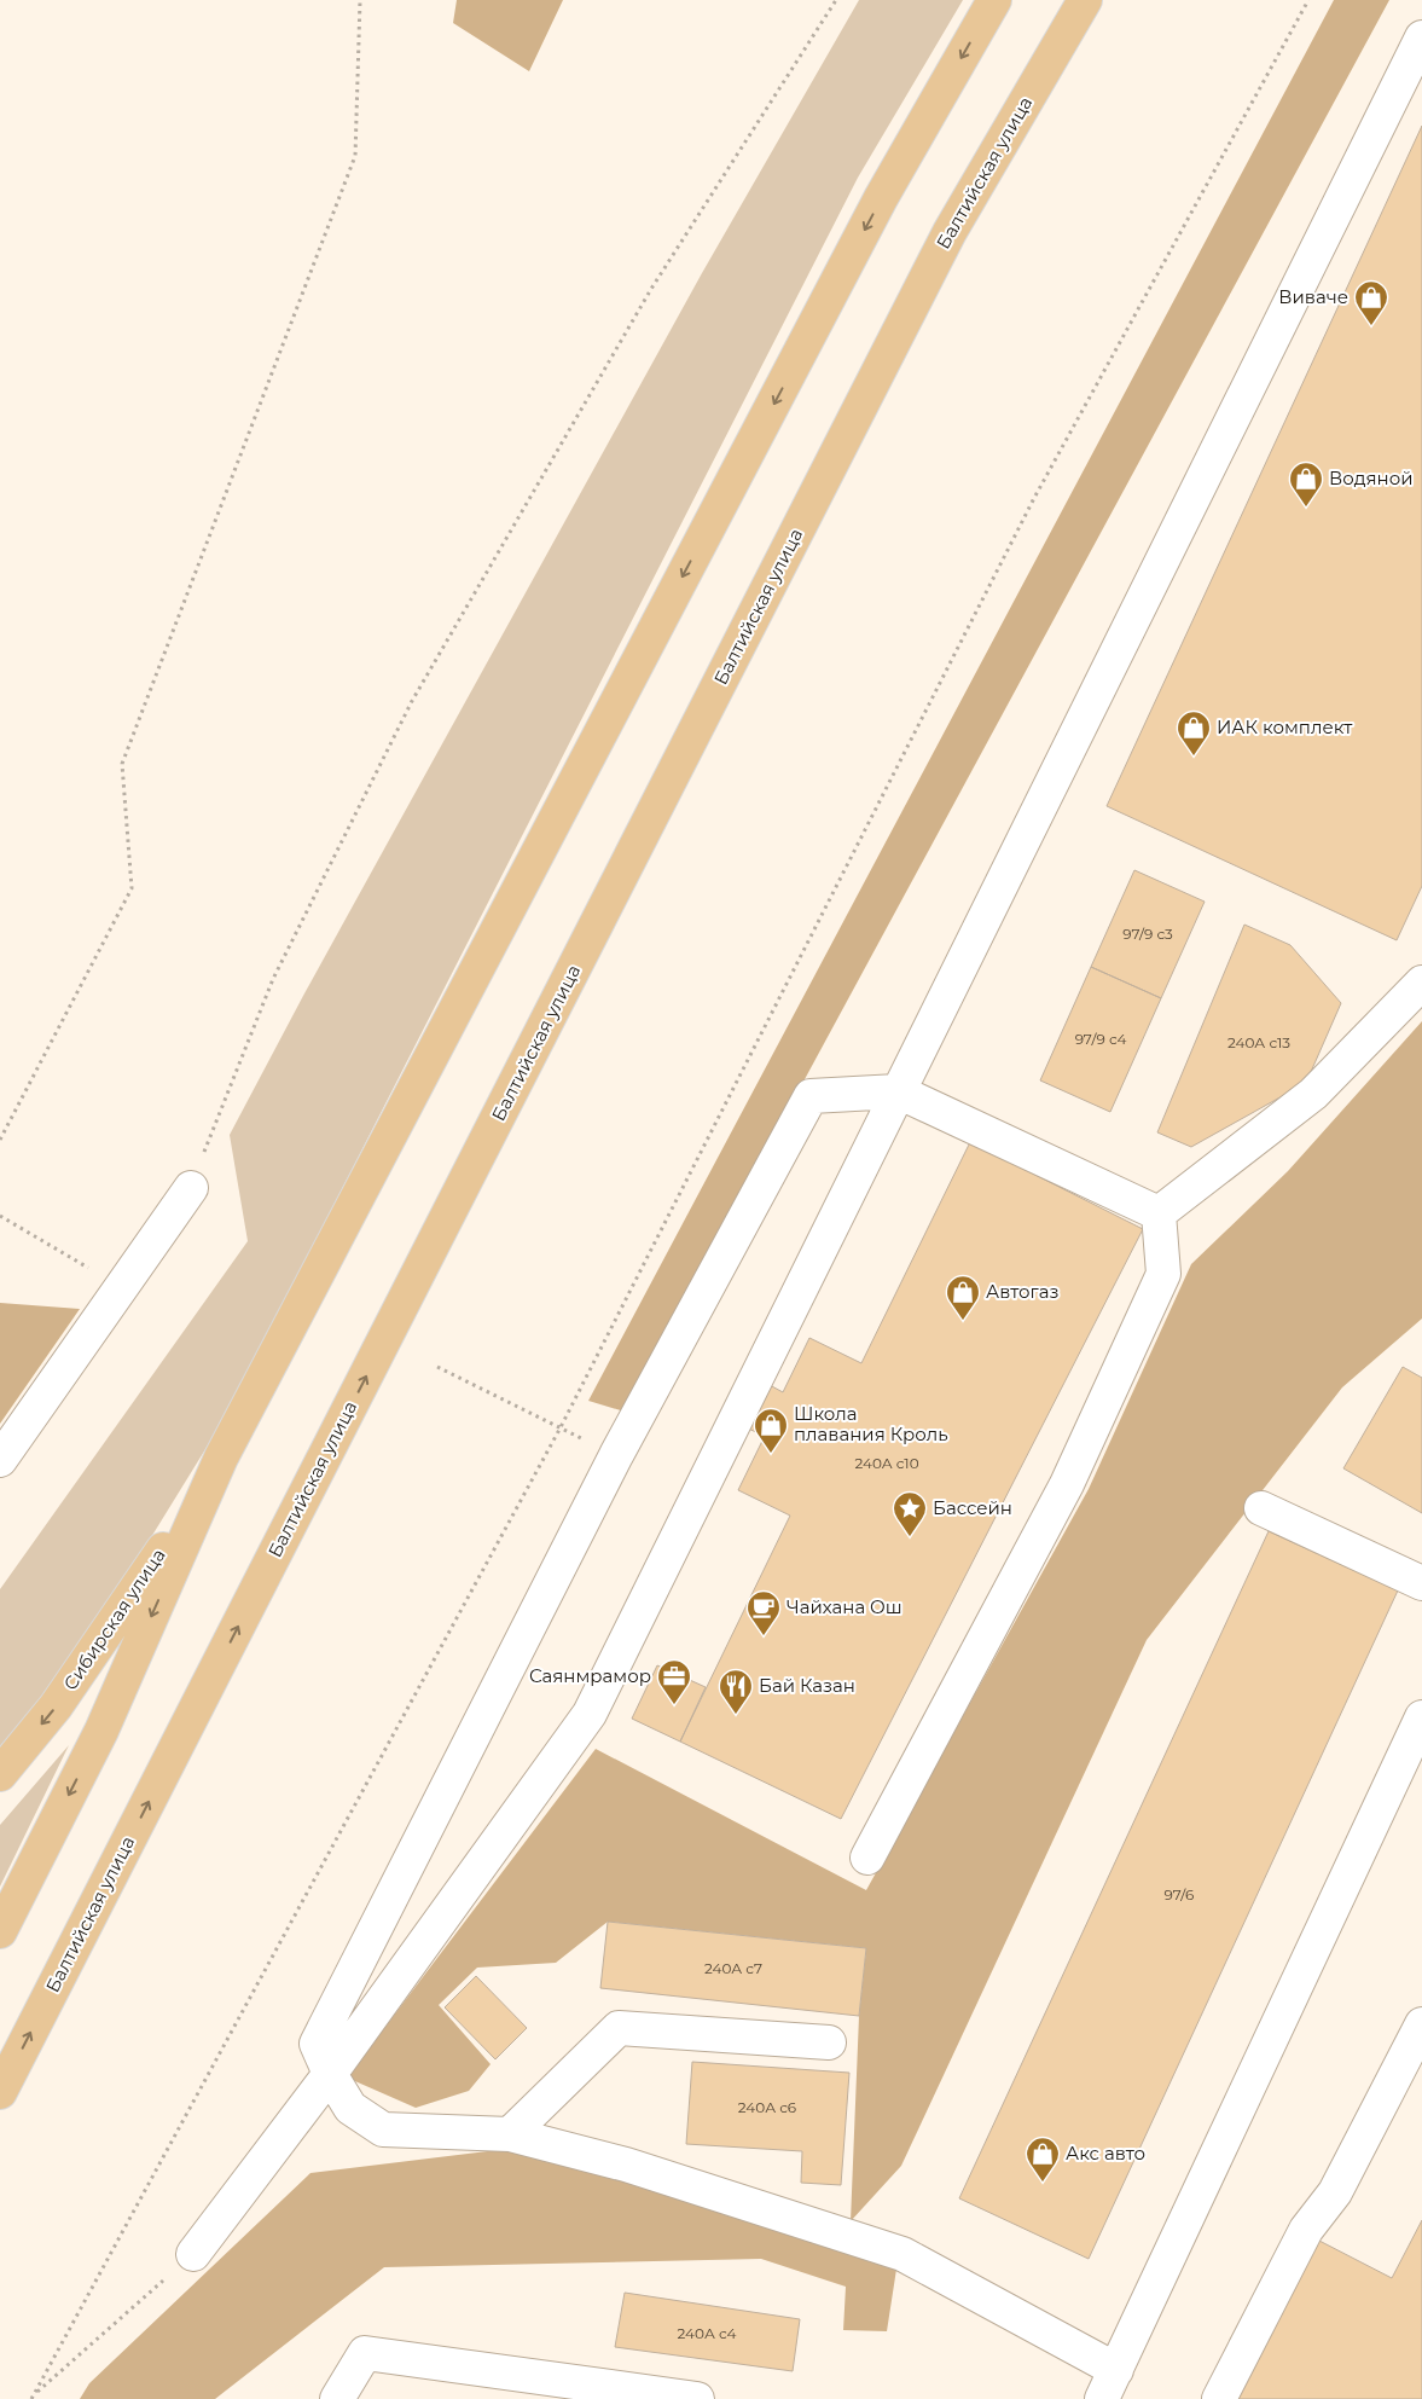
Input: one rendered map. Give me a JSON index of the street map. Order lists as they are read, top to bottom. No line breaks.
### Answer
{"streets":{"main road":["Балтийская улица","Сибирская улица"]},"places":{"shop":["Виваче","Водяной","ИАК комплект","Автогаз","Школа плавания Кроль","Акс авто"],"place":["Бассейн"],"cafe":["Чайхана Ош"],"office":["Саянмрамор"],"restaurant":["Бай Казан"]},"house_numbers":["97/9 с3","97/9 с4","240А с13","240А с10","97/6","240А с7","240А с6","240А с4"]}
